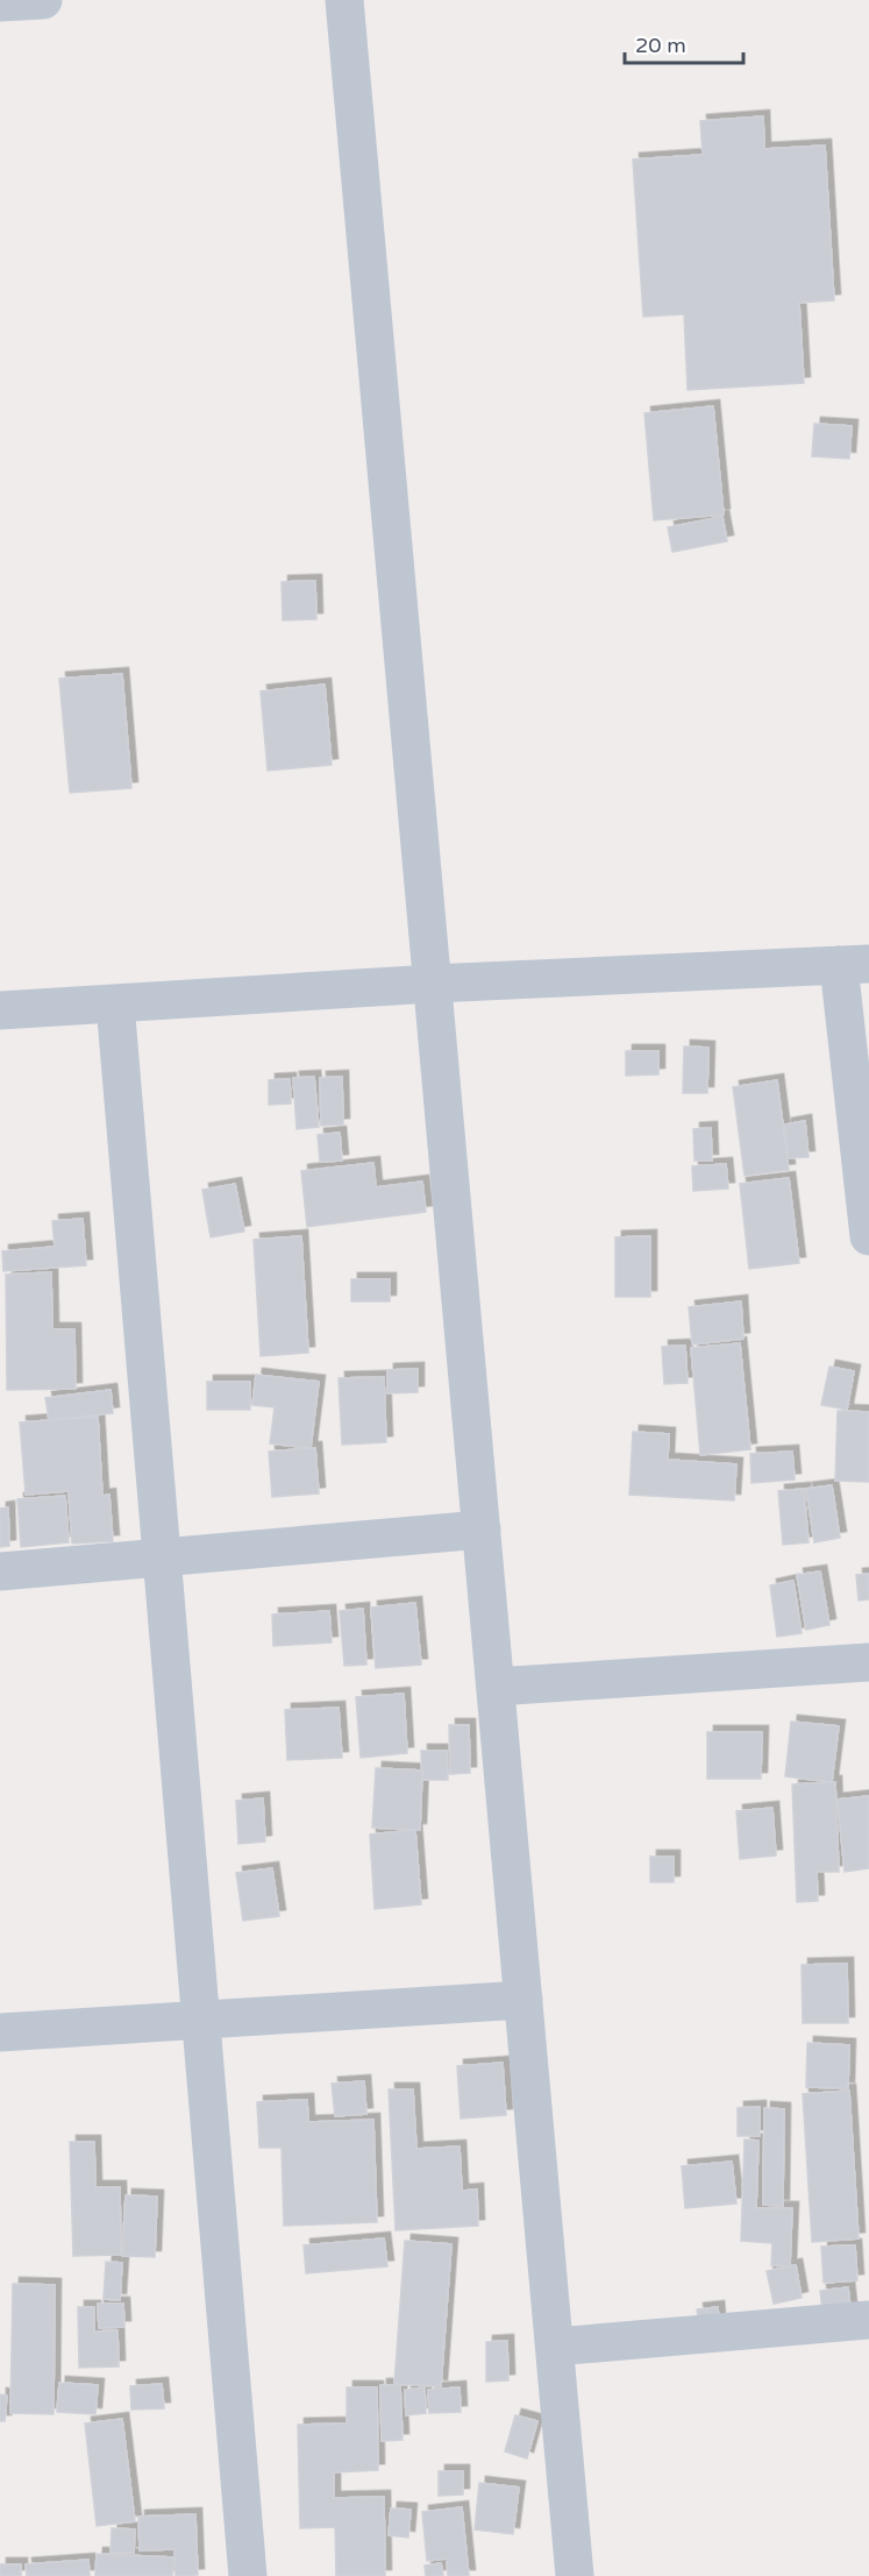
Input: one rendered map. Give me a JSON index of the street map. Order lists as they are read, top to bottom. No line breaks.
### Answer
{"scale_bar":"20 m"}
